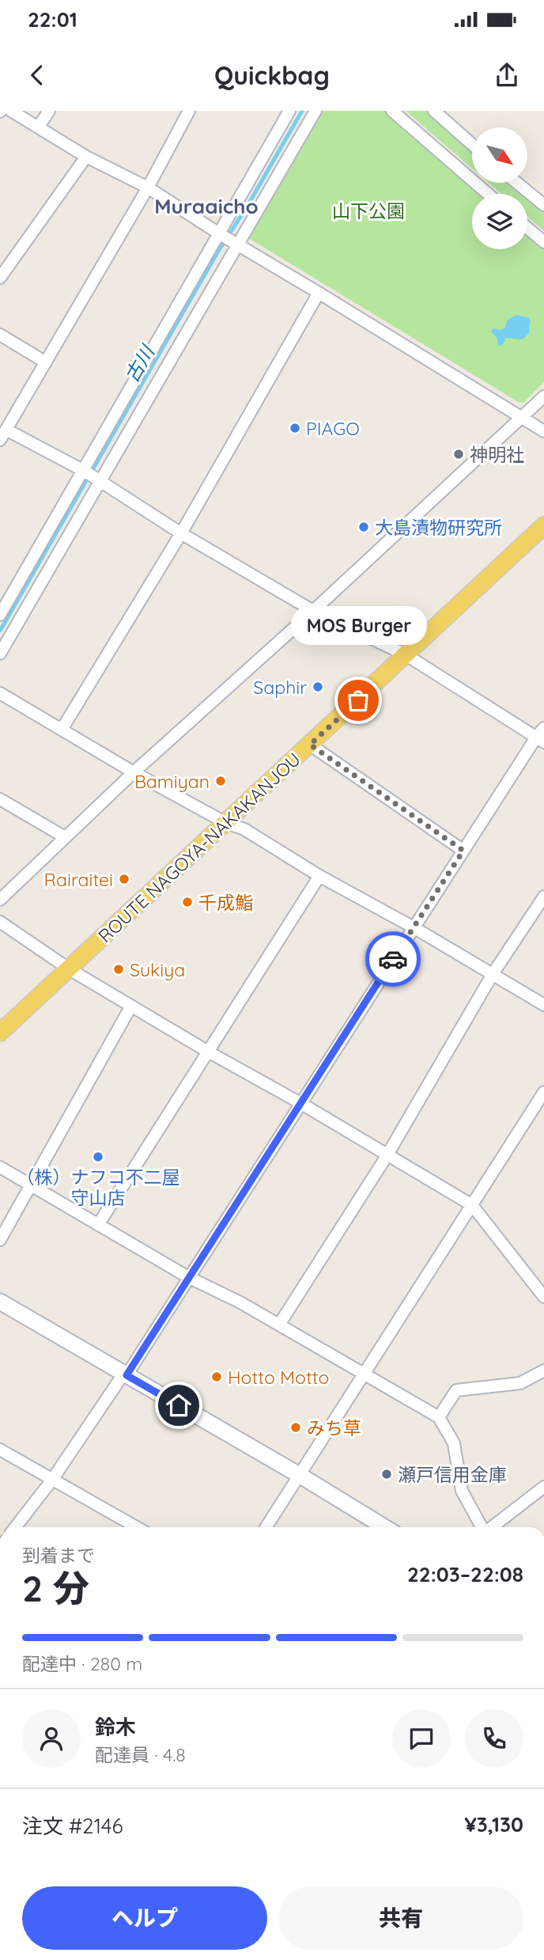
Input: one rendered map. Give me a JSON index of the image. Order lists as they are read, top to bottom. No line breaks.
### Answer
{"streets":{"main road":["ROUTE NAGOYA-NAKAKANJOU"]},"districts":["Muraaicho"],"water":["古川"],"parks":["山下公園"],"places":["PIAGO","神明社","大島漬物研究所","Saphir","MOS Burger","Bamiyan","Rairaitei","千成鮨","Sukiya","（株）ナフコ不二屋 守山店","Hotto Motto","みち草","瀬戸信用金庫"],"north":"bottom right","page":{"status":"22:01","header":"Quickbag","bubble":"MOS Burger","heading":["2 分","到着まで","22:03–22:08"],"panel":["鈴木","配達員 · 4.8","注文 #2146","¥3,130"],"bar":"配達中 · 280 m","buttons":["ヘルプ","共有"]}}
